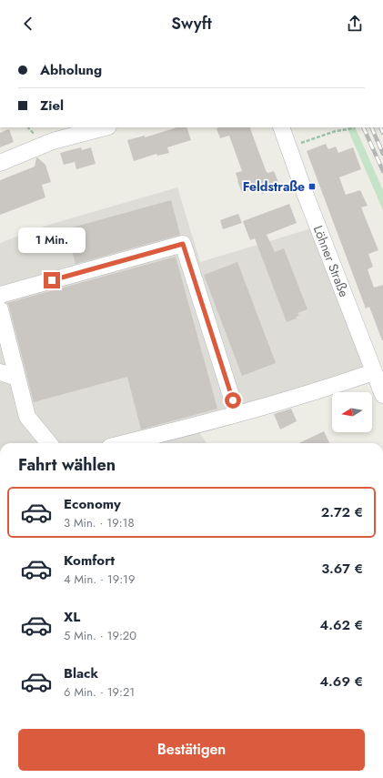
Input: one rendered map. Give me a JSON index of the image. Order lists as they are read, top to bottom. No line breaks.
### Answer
{"streets":{"street":["Löhner Straße"]},"places":{"transit":["Feldstraße"]},"north":"left","page":{"header":"Swyft","banner":["Abholung","Ziel"],"bubble":"1 Min.","heading":"Fahrt wählen","list":[{"name":"Economy","note":"3 Min. · 19:18","value":"2.72 €"},{"name":"Komfort","note":"4 Min. · 19:19","value":"3.67 €"},{"name":"XL","note":"5 Min. · 19:20","value":"4.62 €"},{"name":"Black","note":"6 Min. · 19:21","value":"4.69 €"}],"buttons":"Bestätigen"}}
